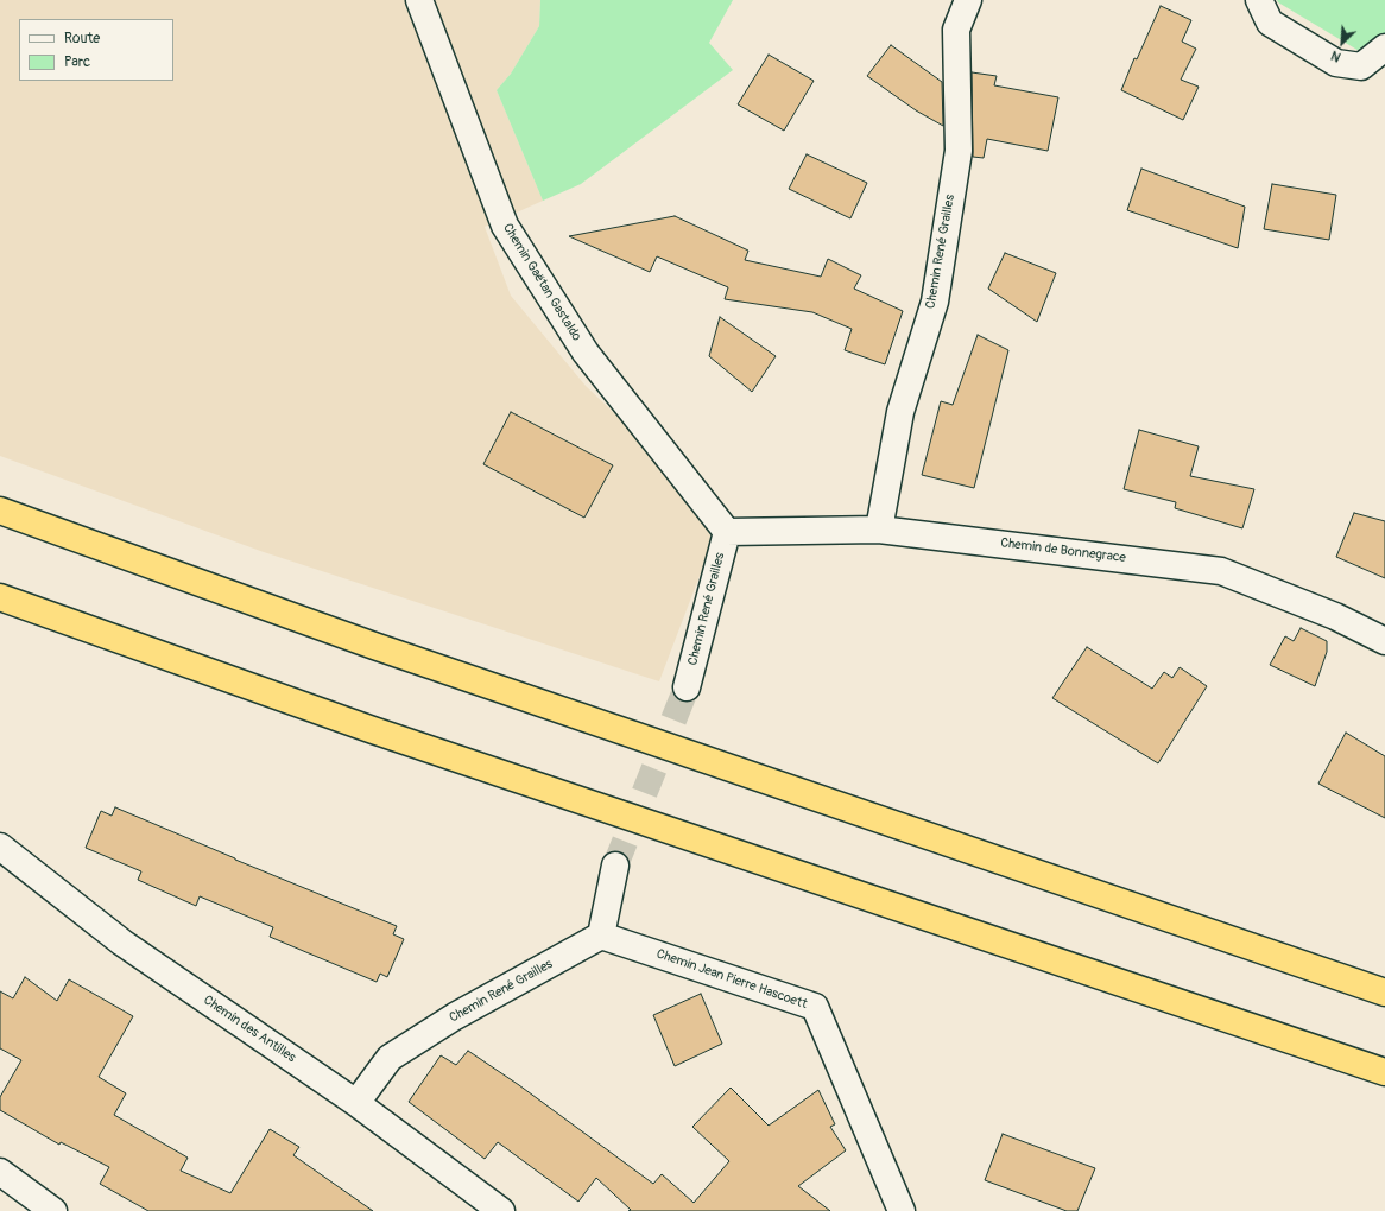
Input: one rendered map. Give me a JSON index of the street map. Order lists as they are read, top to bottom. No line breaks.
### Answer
{"streets":{"street":["Chemin René Grailles","Chemin Gaëtan Gastaldo","Chemin de Bonnegrace","Chemin Jean Pierre Hascoett","Chemin des Antilles"]},"crossings":[["Chemin René Grailles","Chemin Gaëtan Gastaldo"],["Chemin René Grailles","Chemin de Bonnegrace"],["Chemin René Grailles","Chemin Jean Pierre Hascoett"],["Chemin René Grailles","Chemin des Antilles"],["Chemin Gaëtan Gastaldo","Chemin de Bonnegrace"]],"legend":["Route","Parc"],"north":"bottom left"}
